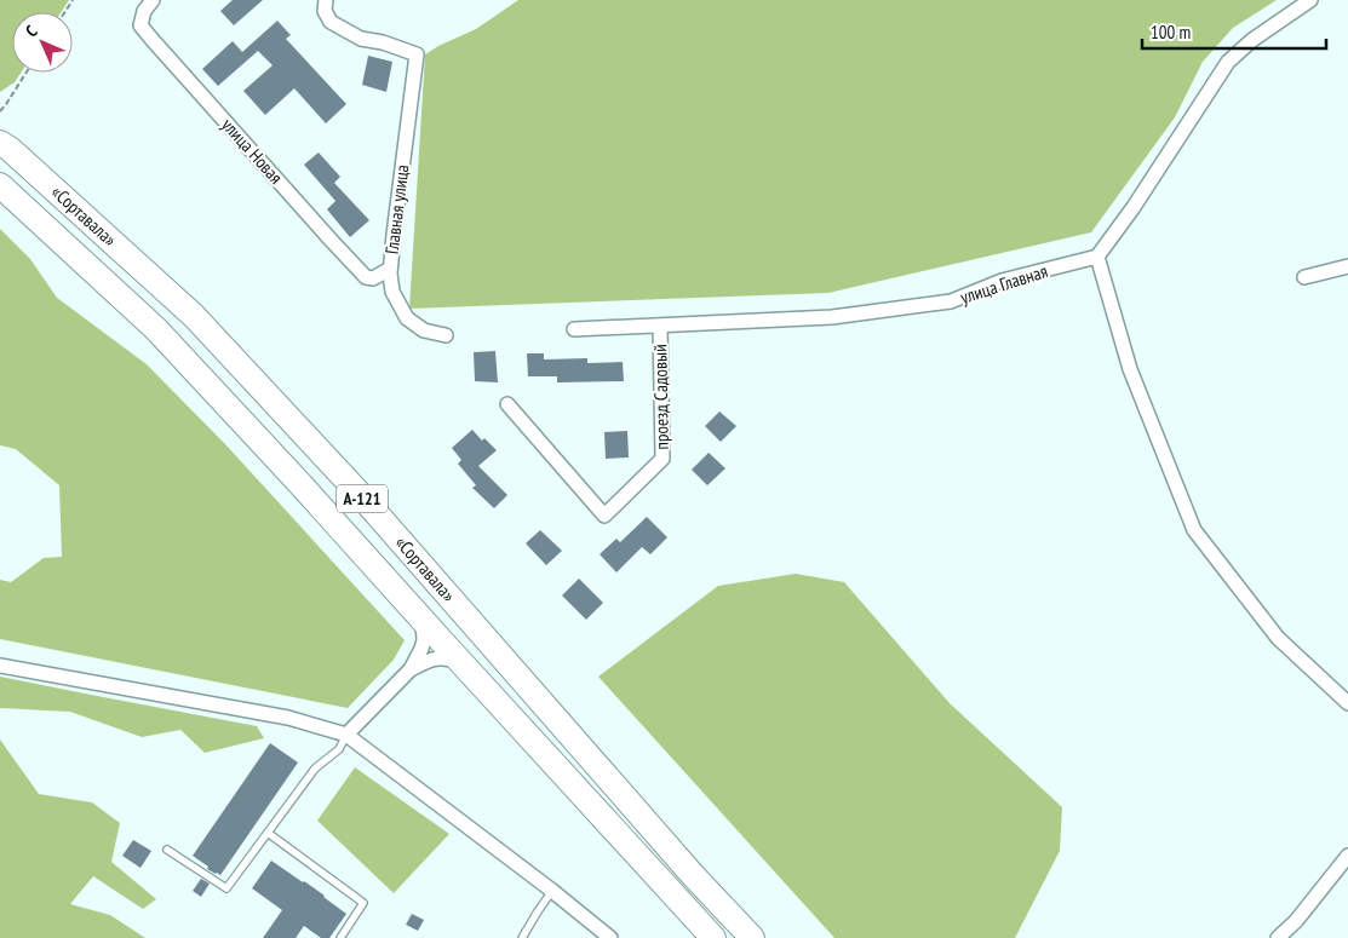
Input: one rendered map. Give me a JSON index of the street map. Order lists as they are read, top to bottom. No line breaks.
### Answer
{"streets":{"highway":["«Сортавала»","А-121"],"street":["улица Новая","Главная улица","улица Главная","проезд Садовый"]},"crossings":[["улица Новая","Главная улица"],["улица Главная","проезд Садовый"]],"scale_bar":"100 m","north":"top left"}
